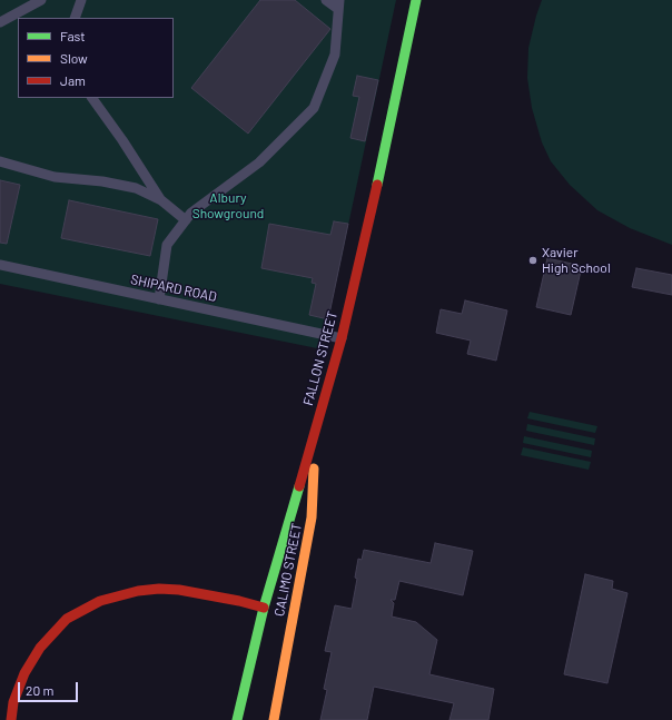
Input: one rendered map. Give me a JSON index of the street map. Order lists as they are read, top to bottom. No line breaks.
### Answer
{"streets":{"street":["FALLON STREET","CALIMO STREET"],"lane":["SHIPARD ROAD"]},"crossings":[["SHIPARD ROAD","FALLON STREET"],["FALLON STREET","CALIMO STREET"]],"parks":["Albury Showground"],"places":["Xavier High School"],"legend":["Fast","Slow","Jam"],"scale_bar":"20 m"}
